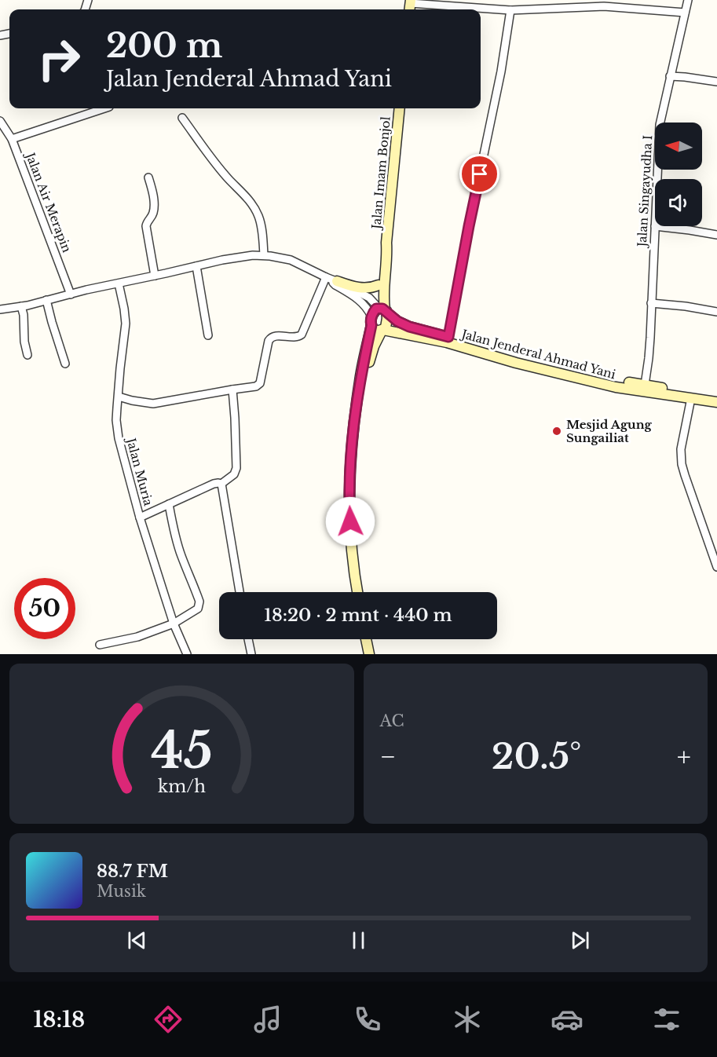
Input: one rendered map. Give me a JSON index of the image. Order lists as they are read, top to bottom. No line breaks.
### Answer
{"streets":{"main road":["Jalan Imam Bonjol","Jalan Jenderal Ahmad Yani"],"street":["Jalan Singayudha I","Jalan Air Merapin","Jalan Muria"]},"crossings":[["Jalan Imam Bonjol","Jalan Jenderal Ahmad Yani"],["Jalan Singayudha I","Jalan Jenderal Ahmad Yani"]],"places":["Mesjid Agung Sungailiat"],"north":"left","page":{"turn":["200 m","Jalan Jenderal Ahmad Yani"],"limit":"50","trip":"18:20 · 2 mnt · 440 m","tile":"AC","heat":["−","20.5°","+"],"song":["88.7 FM","Musik"],"tabs":"18:18","gauge":["45","km/h"]}}
